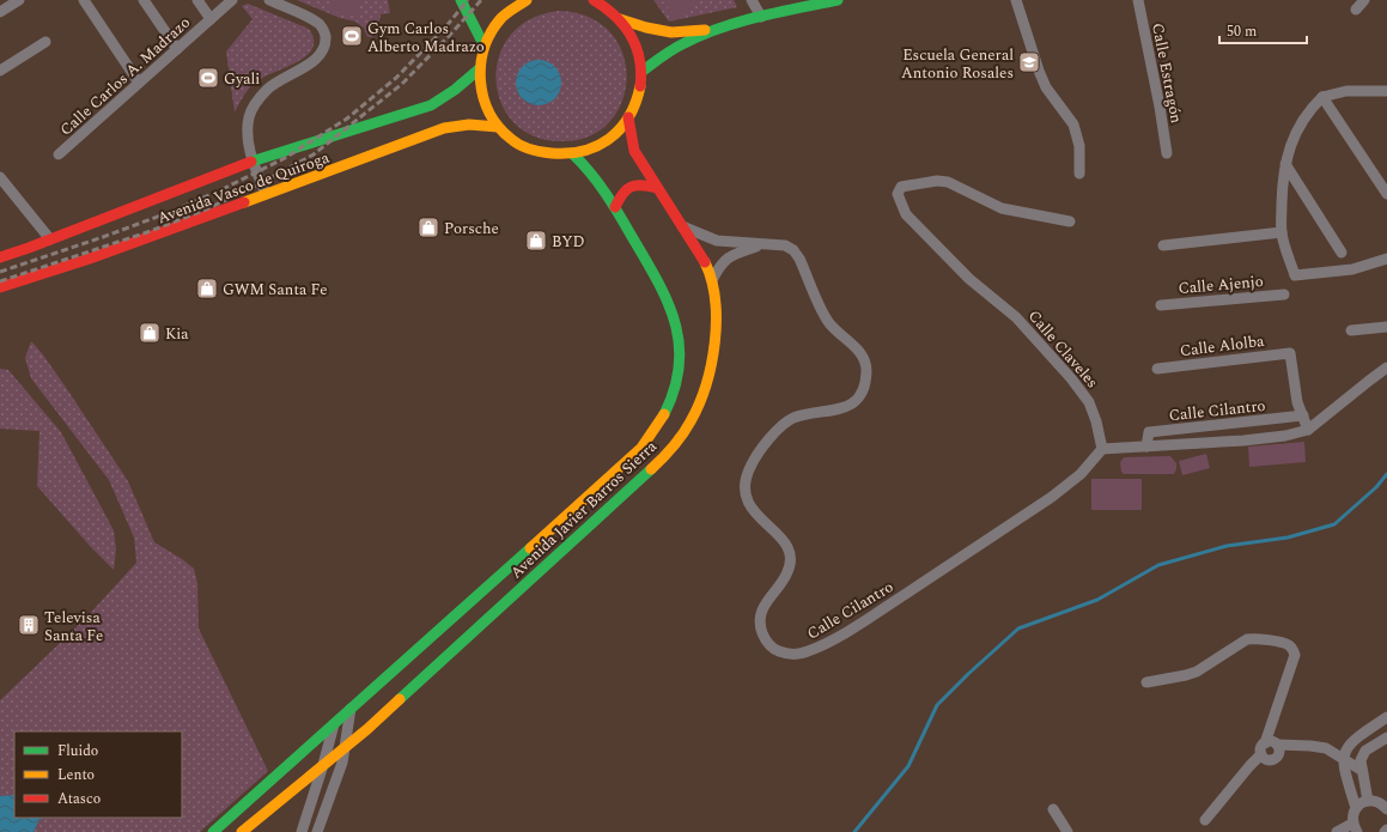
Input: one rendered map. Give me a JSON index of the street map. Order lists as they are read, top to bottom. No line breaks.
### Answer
{"streets":{"main road":["Avenida Vasco de Quiroga","Avenida Javier Barros Sierra"],"street":["Calle Estragón","Calle Carlos A. Madrazo","Calle Ajenjo","Calle Alolba","Calle Claveles","Calle Cilantro"]},"crossings":[["Calle Alolba","Calle Cilantro"],["Calle Claveles","Calle Cilantro"],["Calle Cilantro","Avenida Javier Barros Sierra"]],"places":{"sports":["Gym Carlos Alberto Madrazo","Gyali"],"school or university":["Escuela General Antonio Rosales"],"shop":["Porsche","BYD","GWM Santa Fe","Kia"],"building":["Televisa Santa Fe"]},"legend":["Fluido","Lento","Atasco"],"scale_bar":"50 m"}
